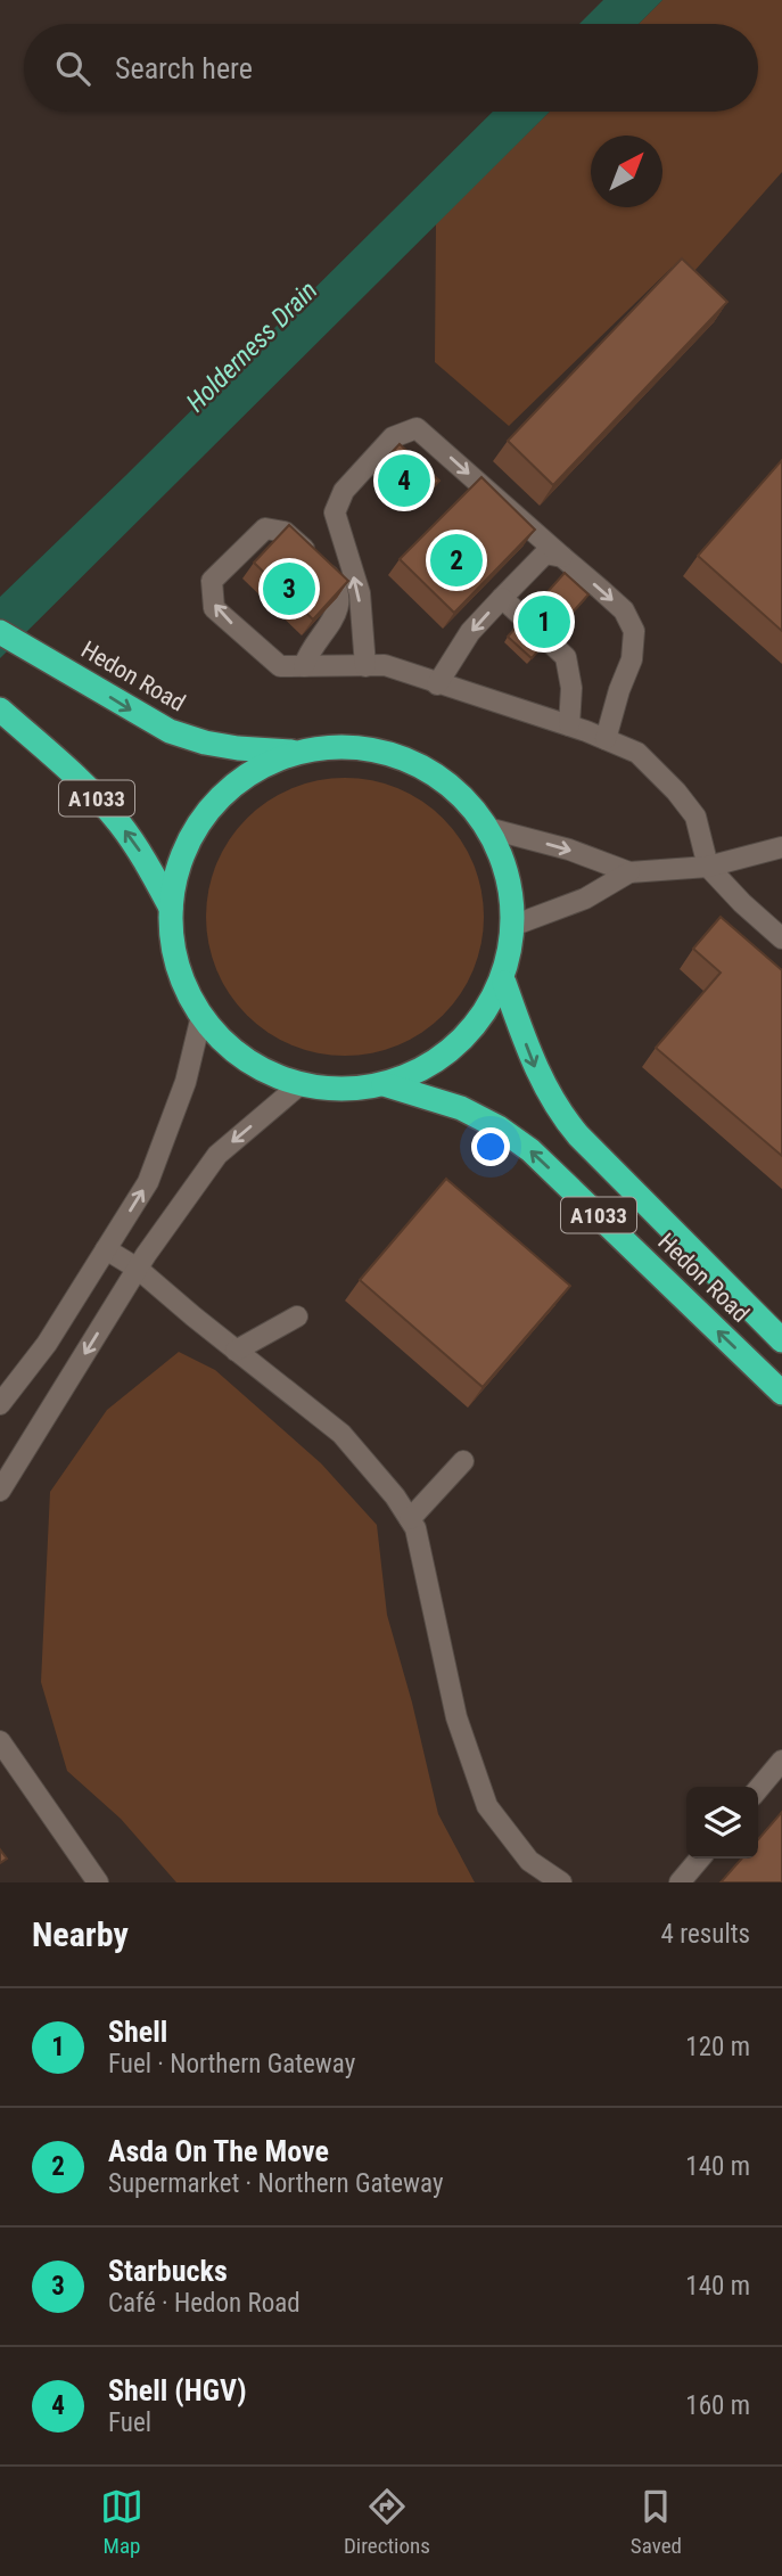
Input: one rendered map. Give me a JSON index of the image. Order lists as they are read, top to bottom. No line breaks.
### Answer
{"streets":{"highway":["Hedon Road","A1033"]},"crossings":[["Hedon Road","A1033"]],"water":["Holderness Drain"],"north":"top right","page":{"search":"Search here","pins":["4","2","3","1"],"heading":["Nearby","4 results"],"list":[{"mark":"1","name":"Shell","note":"Fuel · Northern Gateway","value":"120 m"},{"mark":"2","name":"Asda On The Move","note":"Supermarket · Northern Gateway","value":"140 m"},{"mark":"3","name":"Starbucks","note":"Café · Hedon Road","value":"140 m"},{"mark":"4","name":"Shell (HGV)","note":"Fuel","value":"160 m"}],"nav":["Map","Directions","Saved"]}}
